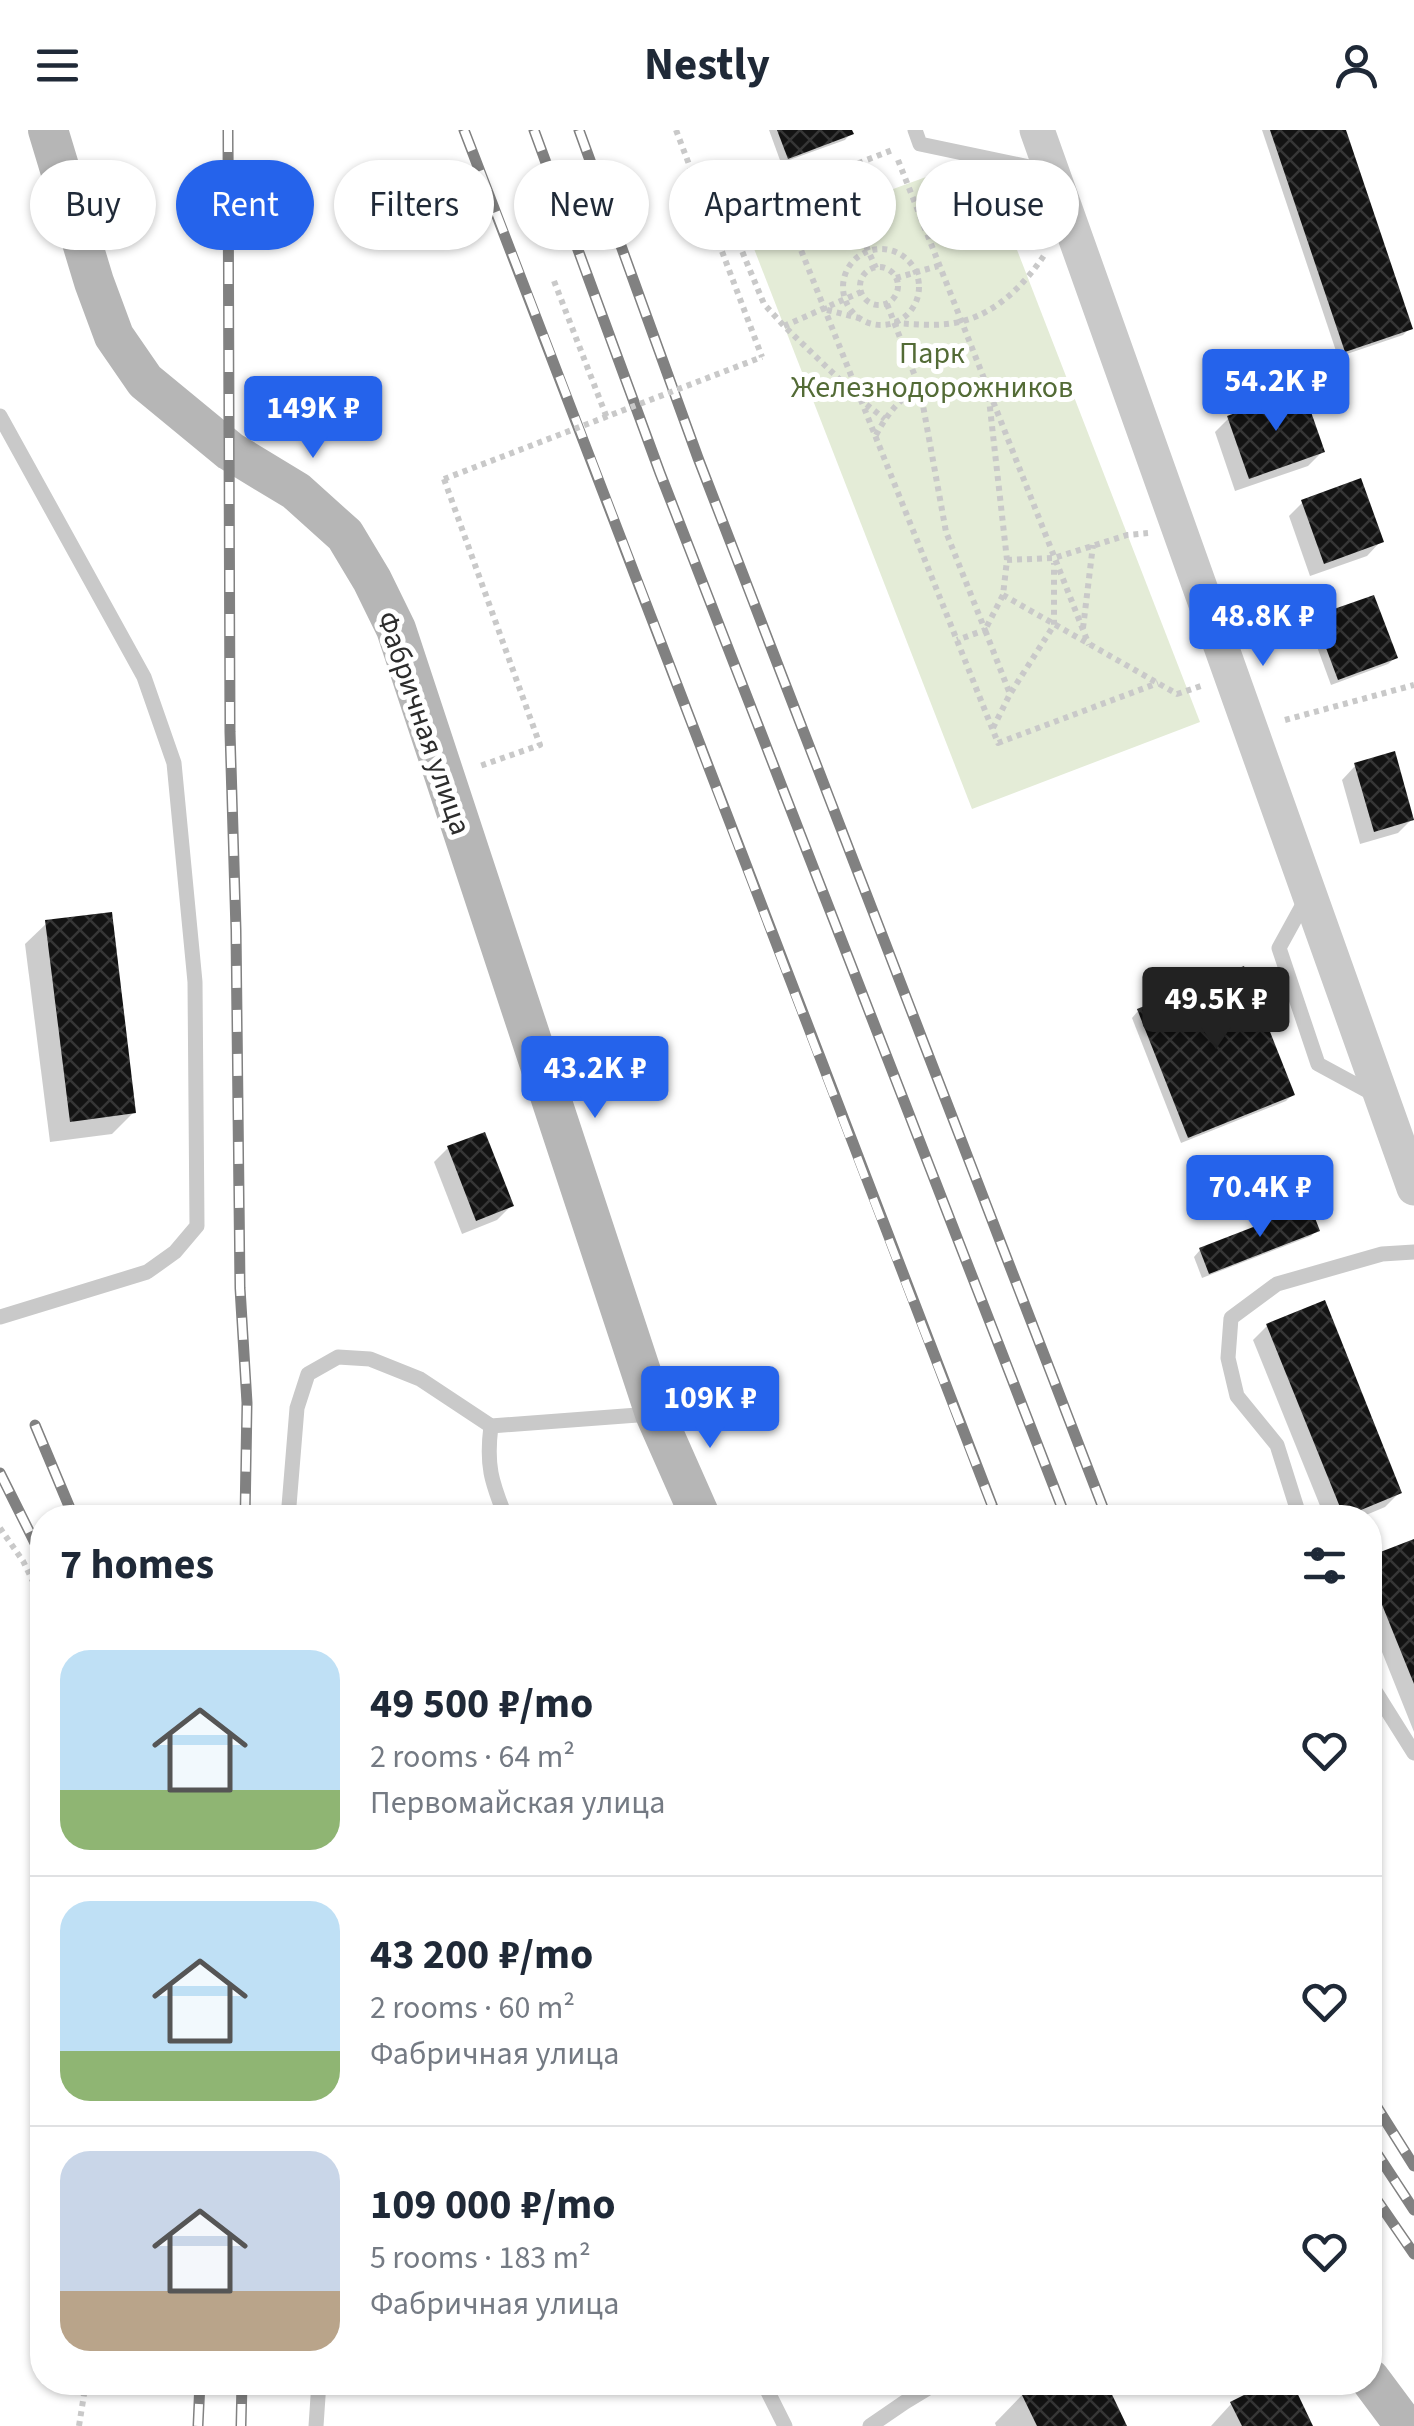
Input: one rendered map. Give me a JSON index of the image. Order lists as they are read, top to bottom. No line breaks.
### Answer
{"streets":{"main road":["Фабричная улица"]},"parks":["Парк Железнодорожников"],"page":{"header":"Nestly","chip":["Buy","Rent","Filters","New","Apartment","House"],"price":["54.2K ₽","149K ₽","48.8K ₽","49.5K ₽","43.2K ₽","70.4K ₽","109K ₽"],"heading":"7 homes","list":[{"name":"49 500 ₽/mo","note":"2 rooms · 64 m² · Первомайская улица"},{"name":"43 200 ₽/mo","note":"2 rooms · 60 m² · Фабричная улица"},{"name":"109 000 ₽/mo","note":"5 rooms · 183 m² · Фабричная улица"}]}}
